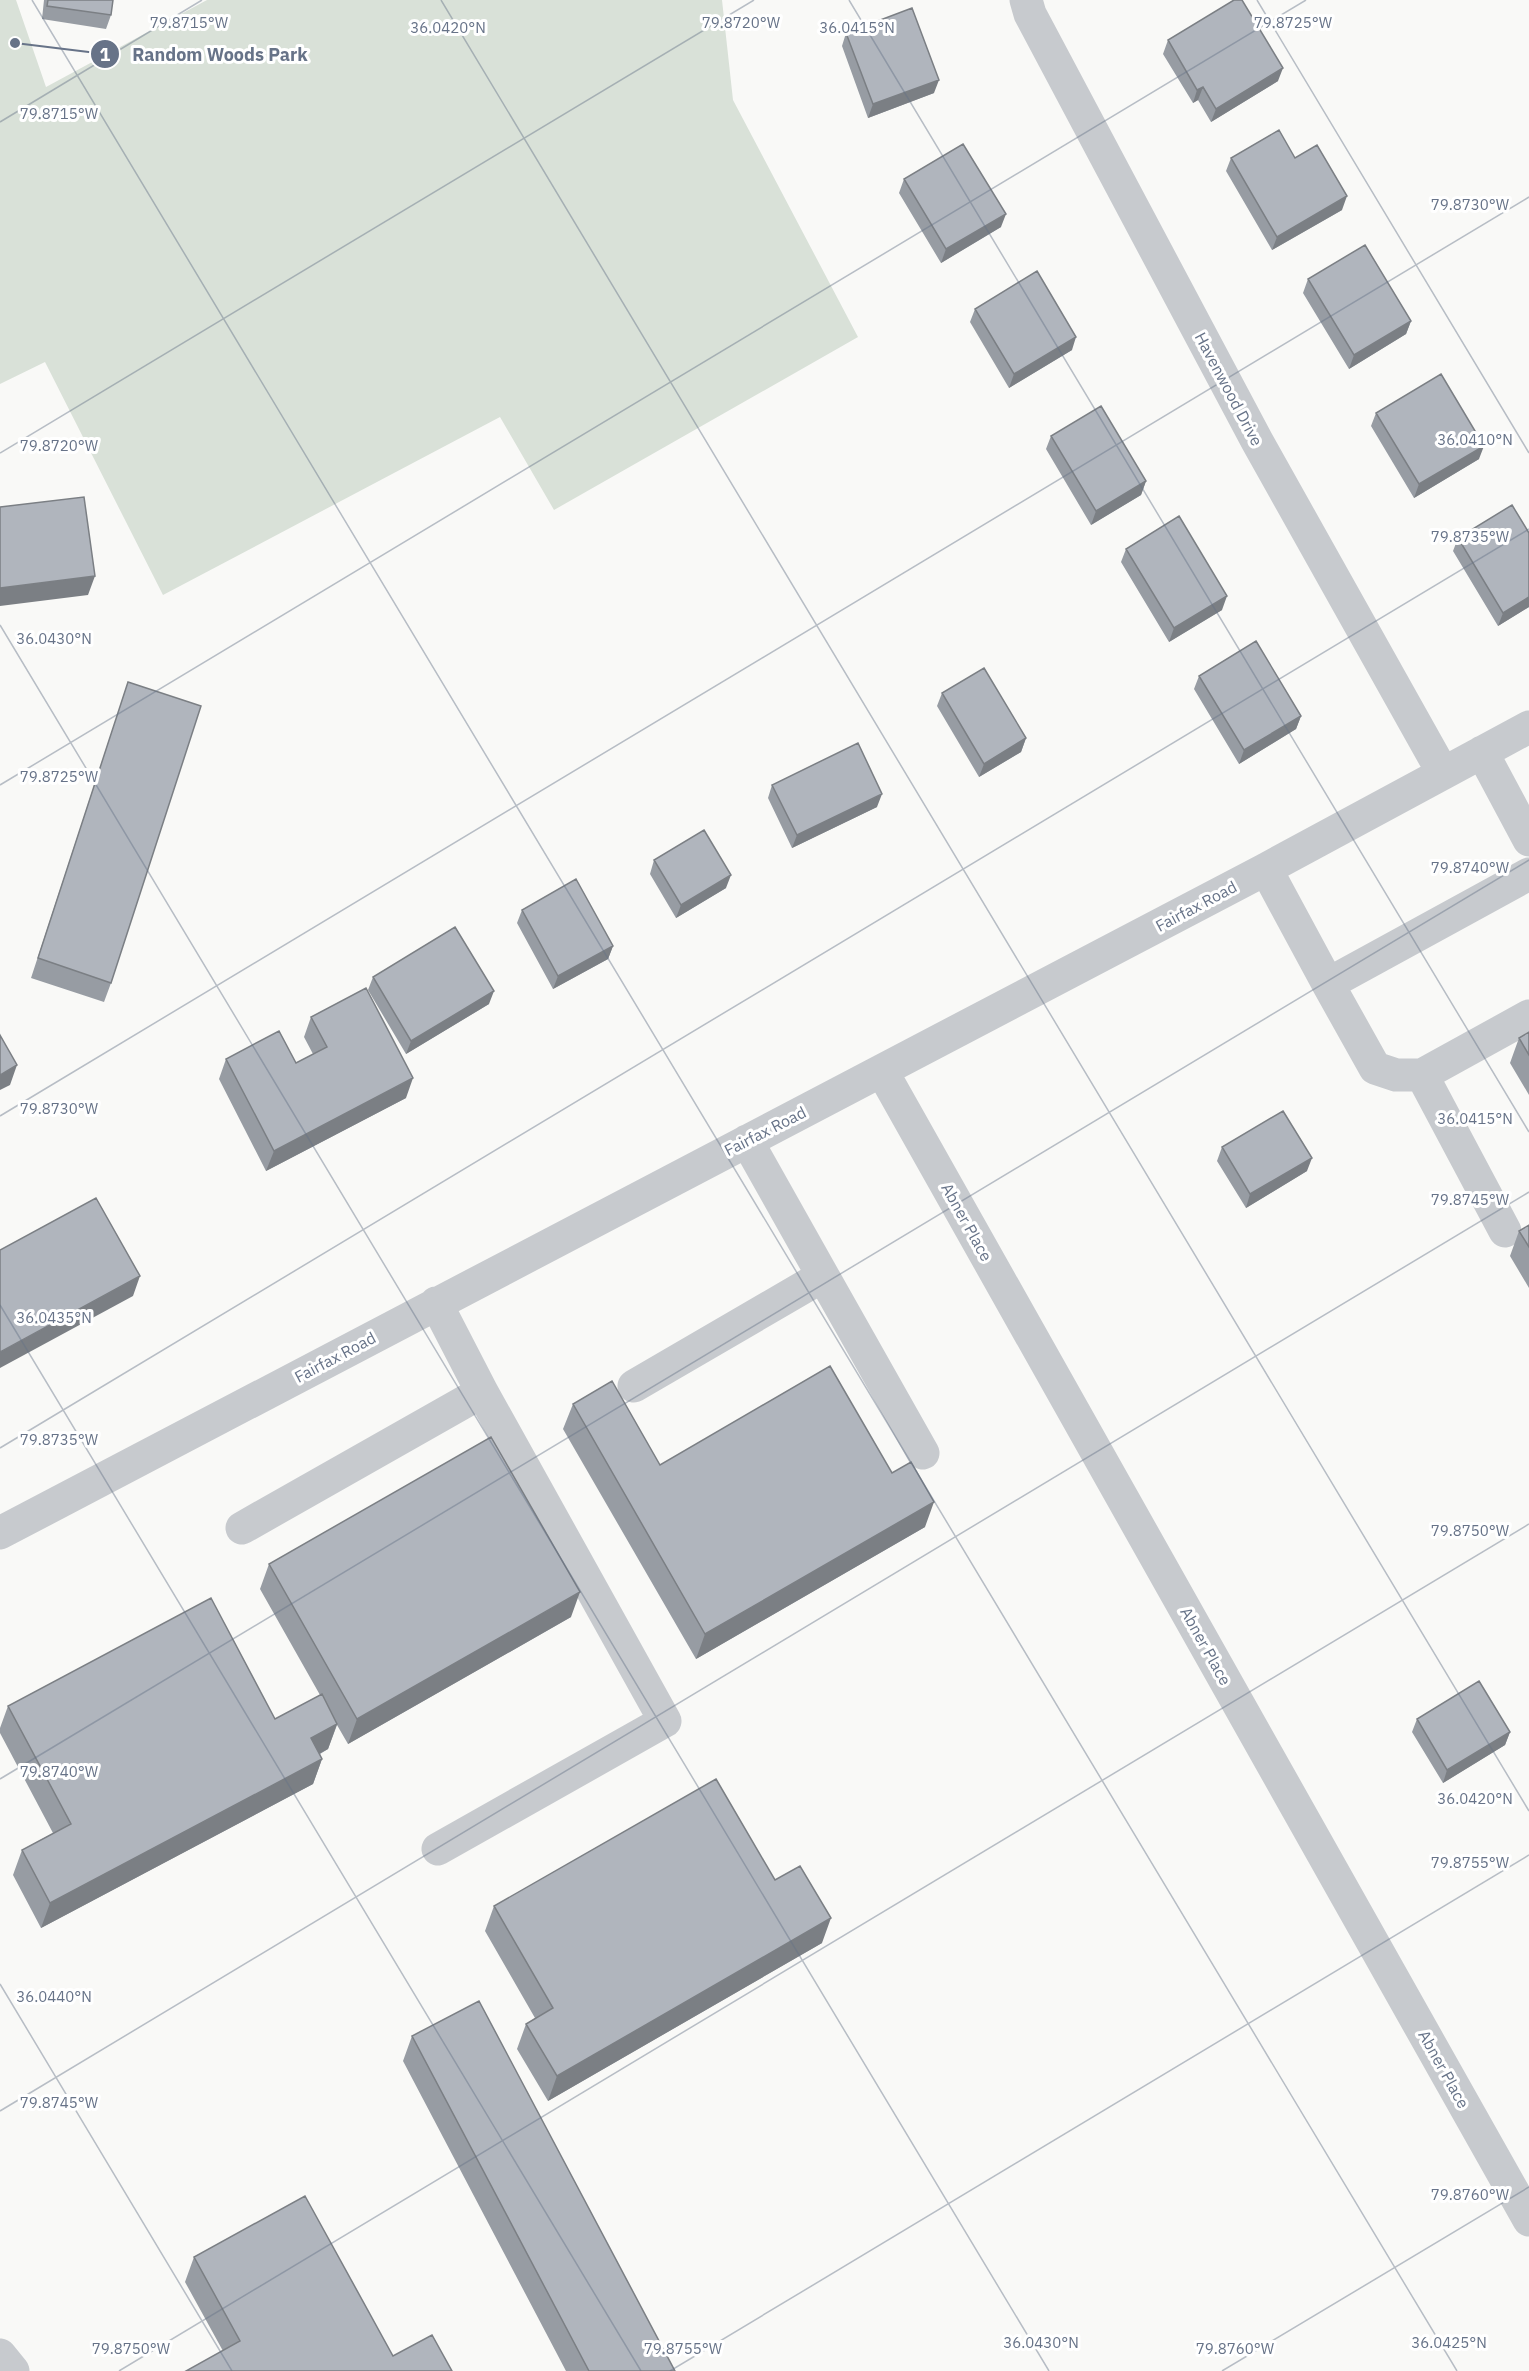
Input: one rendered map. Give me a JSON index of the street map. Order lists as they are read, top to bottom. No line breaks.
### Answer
{"streets":{"street":["Havenwood Drive","Fairfax Road","Abner Place"]},"crossings":[["Havenwood Drive","Fairfax Road"],["Fairfax Road","Abner Place"]],"places":["Random Woods Park"],"coordinates":["79.8715°W","79.8720°W","79.8725°W","36.0415°N","36.0420°N","79.8730°W","36.0410°N","79.8735°W","36.0430°N","79.8740°W","79.8745°W","36.0435°N","79.8750°W","79.8755°W","36.0440°N","79.8760°W","36.0425°N"]}
